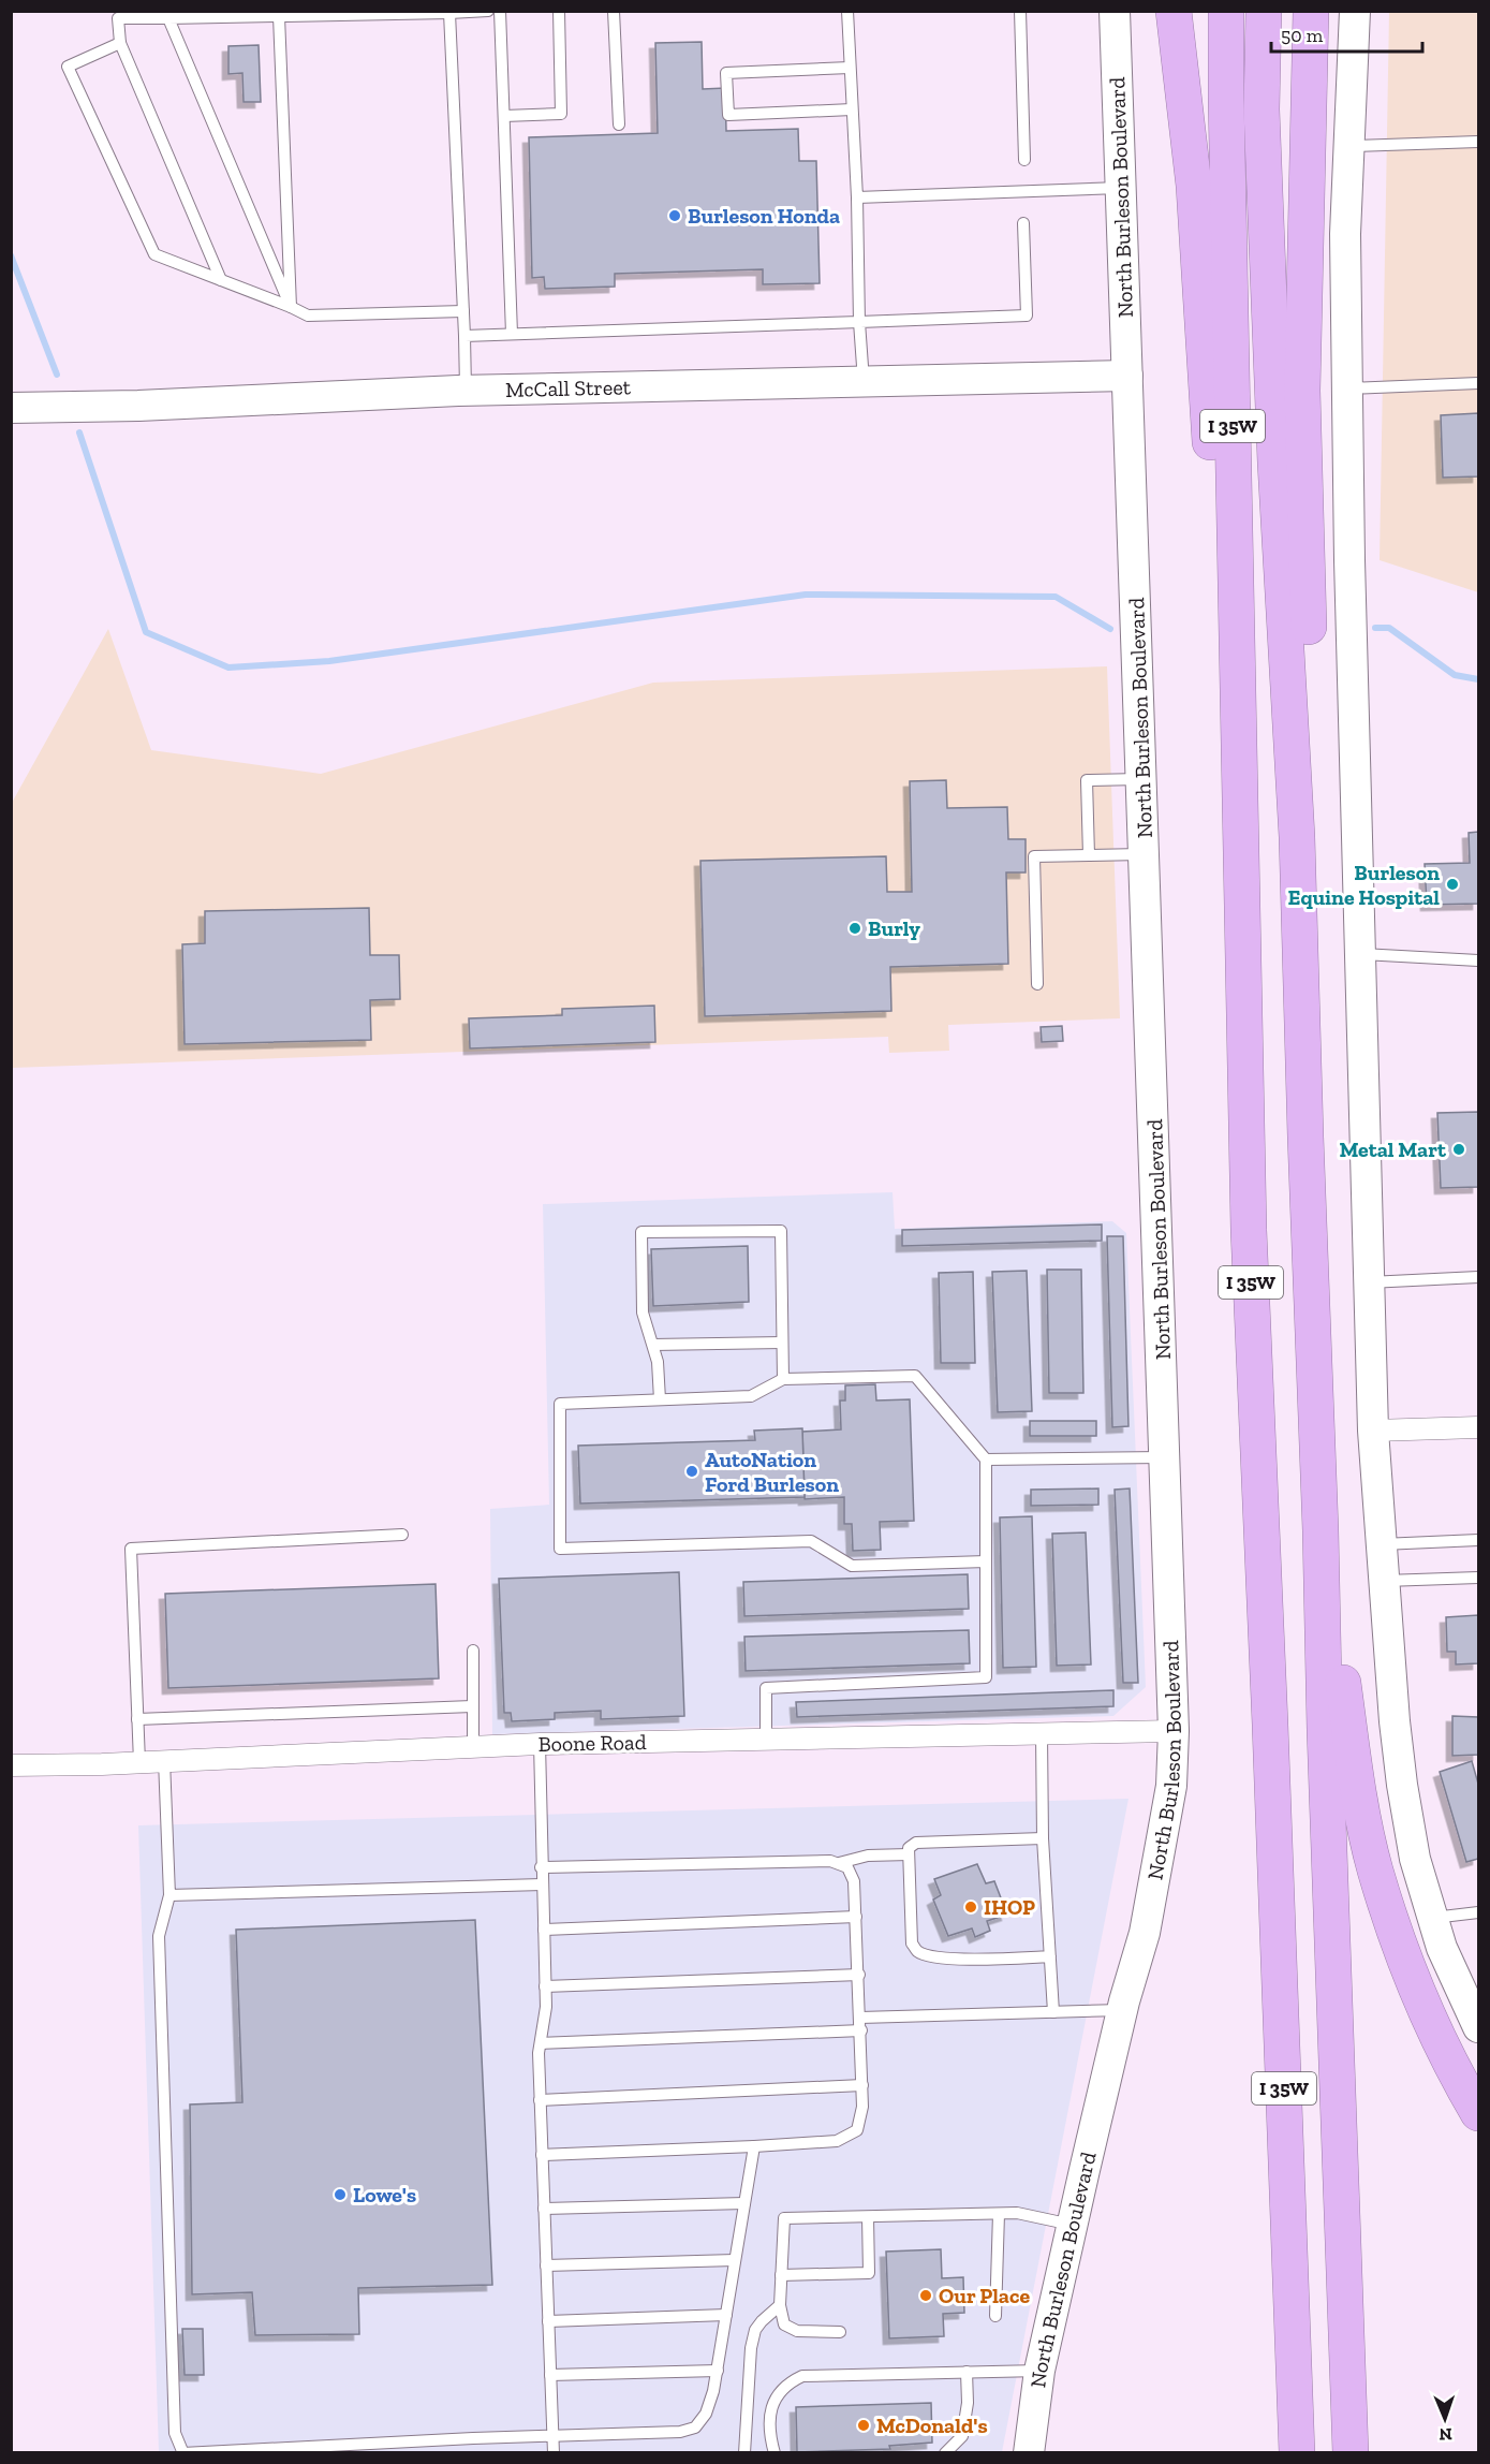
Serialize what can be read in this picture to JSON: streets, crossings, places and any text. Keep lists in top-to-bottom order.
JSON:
{
  "streets": {
    "highway": ["I 35W"],
    "main road": ["North Burleson Boulevard", "McCall Street"],
    "street": ["Boone Road"]
  },
  "crossings": [
    ["North Burleson Boulevard", "McCall Street"],
    ["North Burleson Boulevard", "Boone Road"]
  ],
  "places": [
    "Burleson Honda",
    "Burleson Equine Hospital",
    "Burly",
    "Metal Mart",
    "AutoNation Ford Burleson",
    "IHOP",
    "Lowe's",
    "Our Place",
    "McDonald's"
  ],
  "scale_bar": "50 m",
  "north": "bottom"
}
